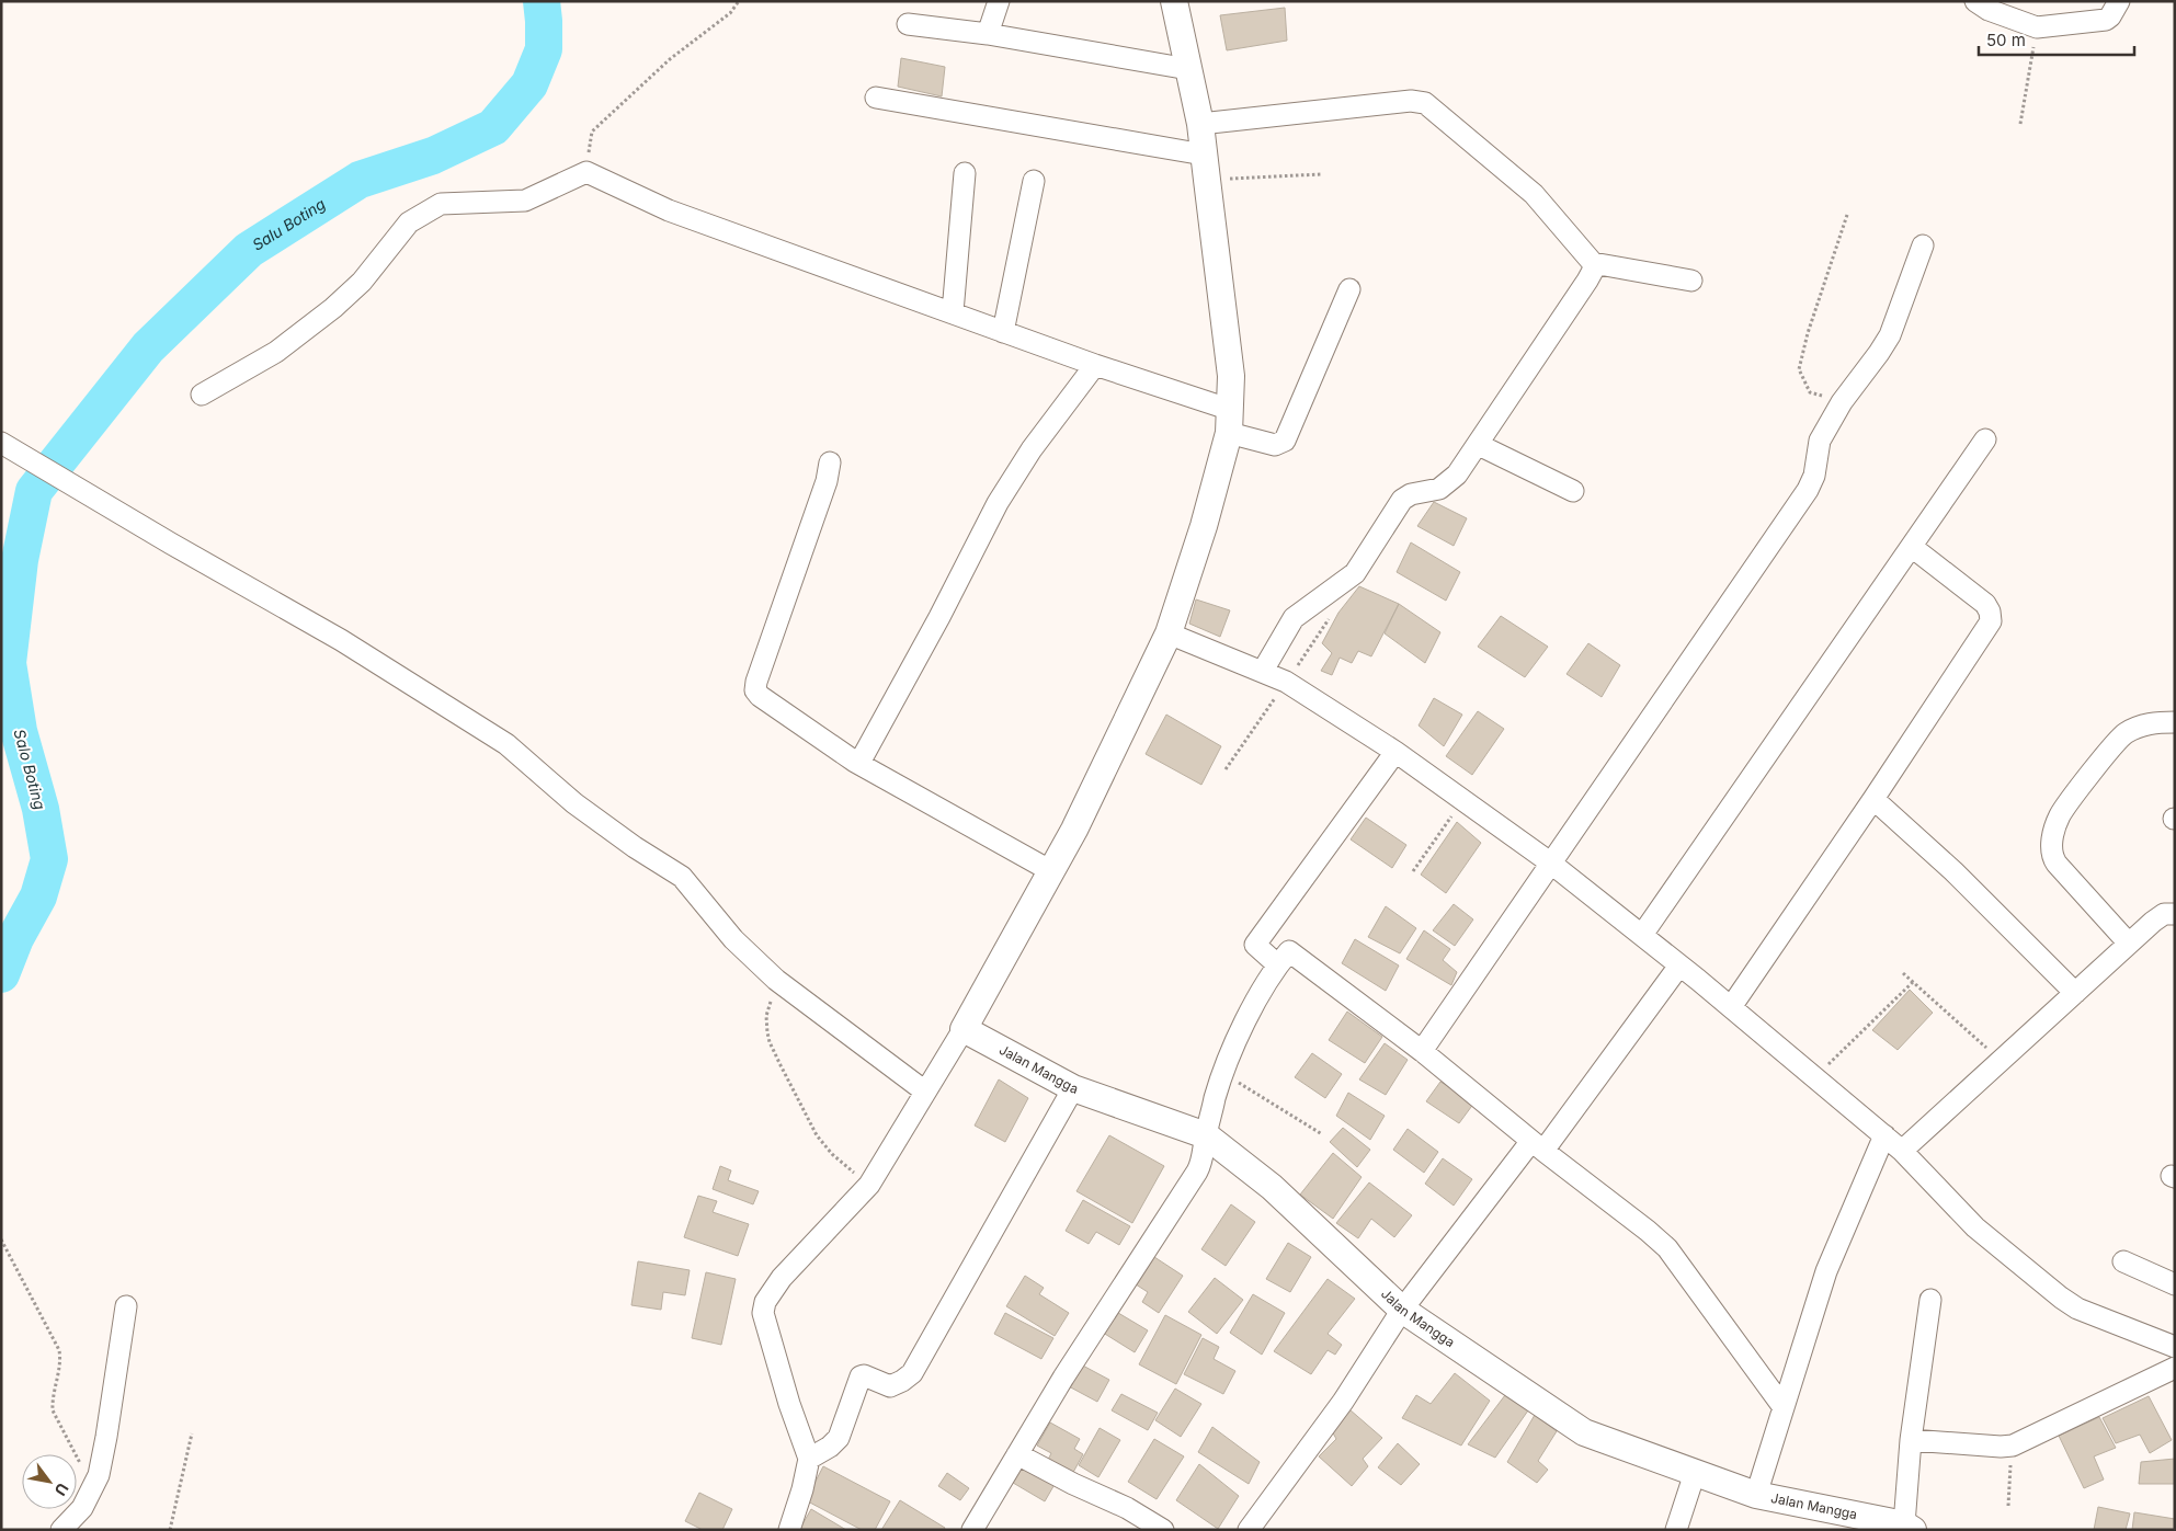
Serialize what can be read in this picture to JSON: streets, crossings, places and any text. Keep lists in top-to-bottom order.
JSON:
{
  "streets": {
    "street": ["Jalan Mangga"]
  },
  "water": ["Salu Boting", "Salo Boting"],
  "scale_bar": "50 m",
  "north": "bottom right"
}
